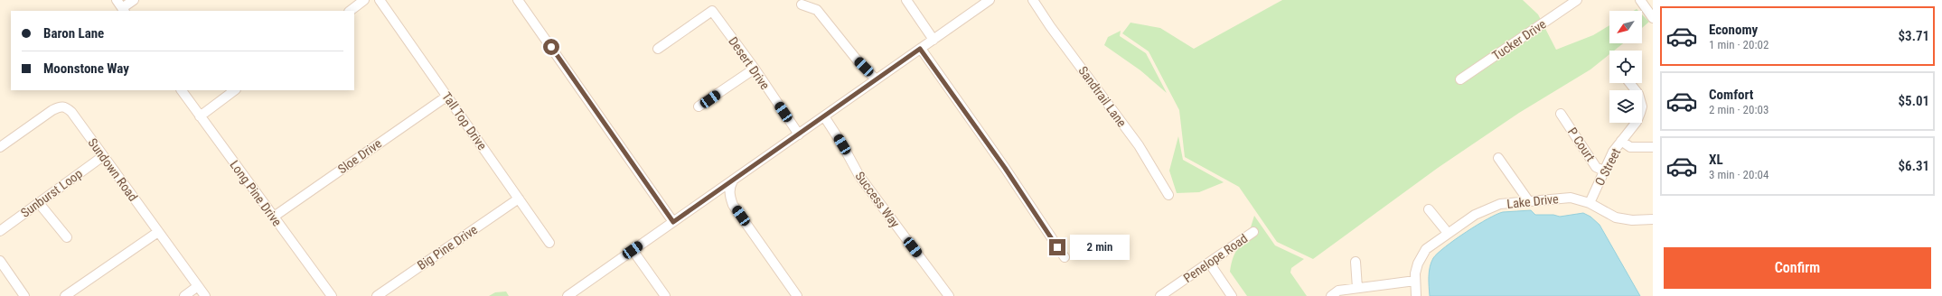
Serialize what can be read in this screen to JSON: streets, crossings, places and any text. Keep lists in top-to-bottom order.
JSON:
{
  "streets": {
    "street": [
      "Tucker Drive",
      "Desert Drive",
      "Sandtrail Lane",
      "Tall Top Drive",
      "P Court",
      "Sloe Drive",
      "O Street",
      "Sundown Road",
      "Sunburst Loop",
      "Long Pine Drive",
      "Success Way",
      "Lake Drive",
      "Big Pine Drive",
      "Penelope Road"
    ]
  },
  "crossings": [
    ["Tall Top Drive", "Sloe Drive"],
    ["Tall Top Drive", "Big Pine Drive"],
    ["P Court", "O Street"],
    ["Sloe Drive", "Long Pine Drive"],
    ["O Street", "Lake Drive"],
    ["Sundown Road", "Sunburst Loop"]
  ],
  "north": "bottom left",
  "page": {
    "list": [
      {
        "name": "Economy",
        "note": "1 min · 20:02",
        "value": "$3.71"
      },
      {
        "name": "Comfort",
        "note": "2 min · 20:03",
        "value": "$5.01"
      },
      {
        "name": "XL",
        "note": "3 min · 20:04",
        "value": "$6.31"
      }
    ],
    "banner": ["Baron Lane", "Moonstone Way"],
    "bubble": "2 min",
    "buttons": "Confirm"
  }
}
